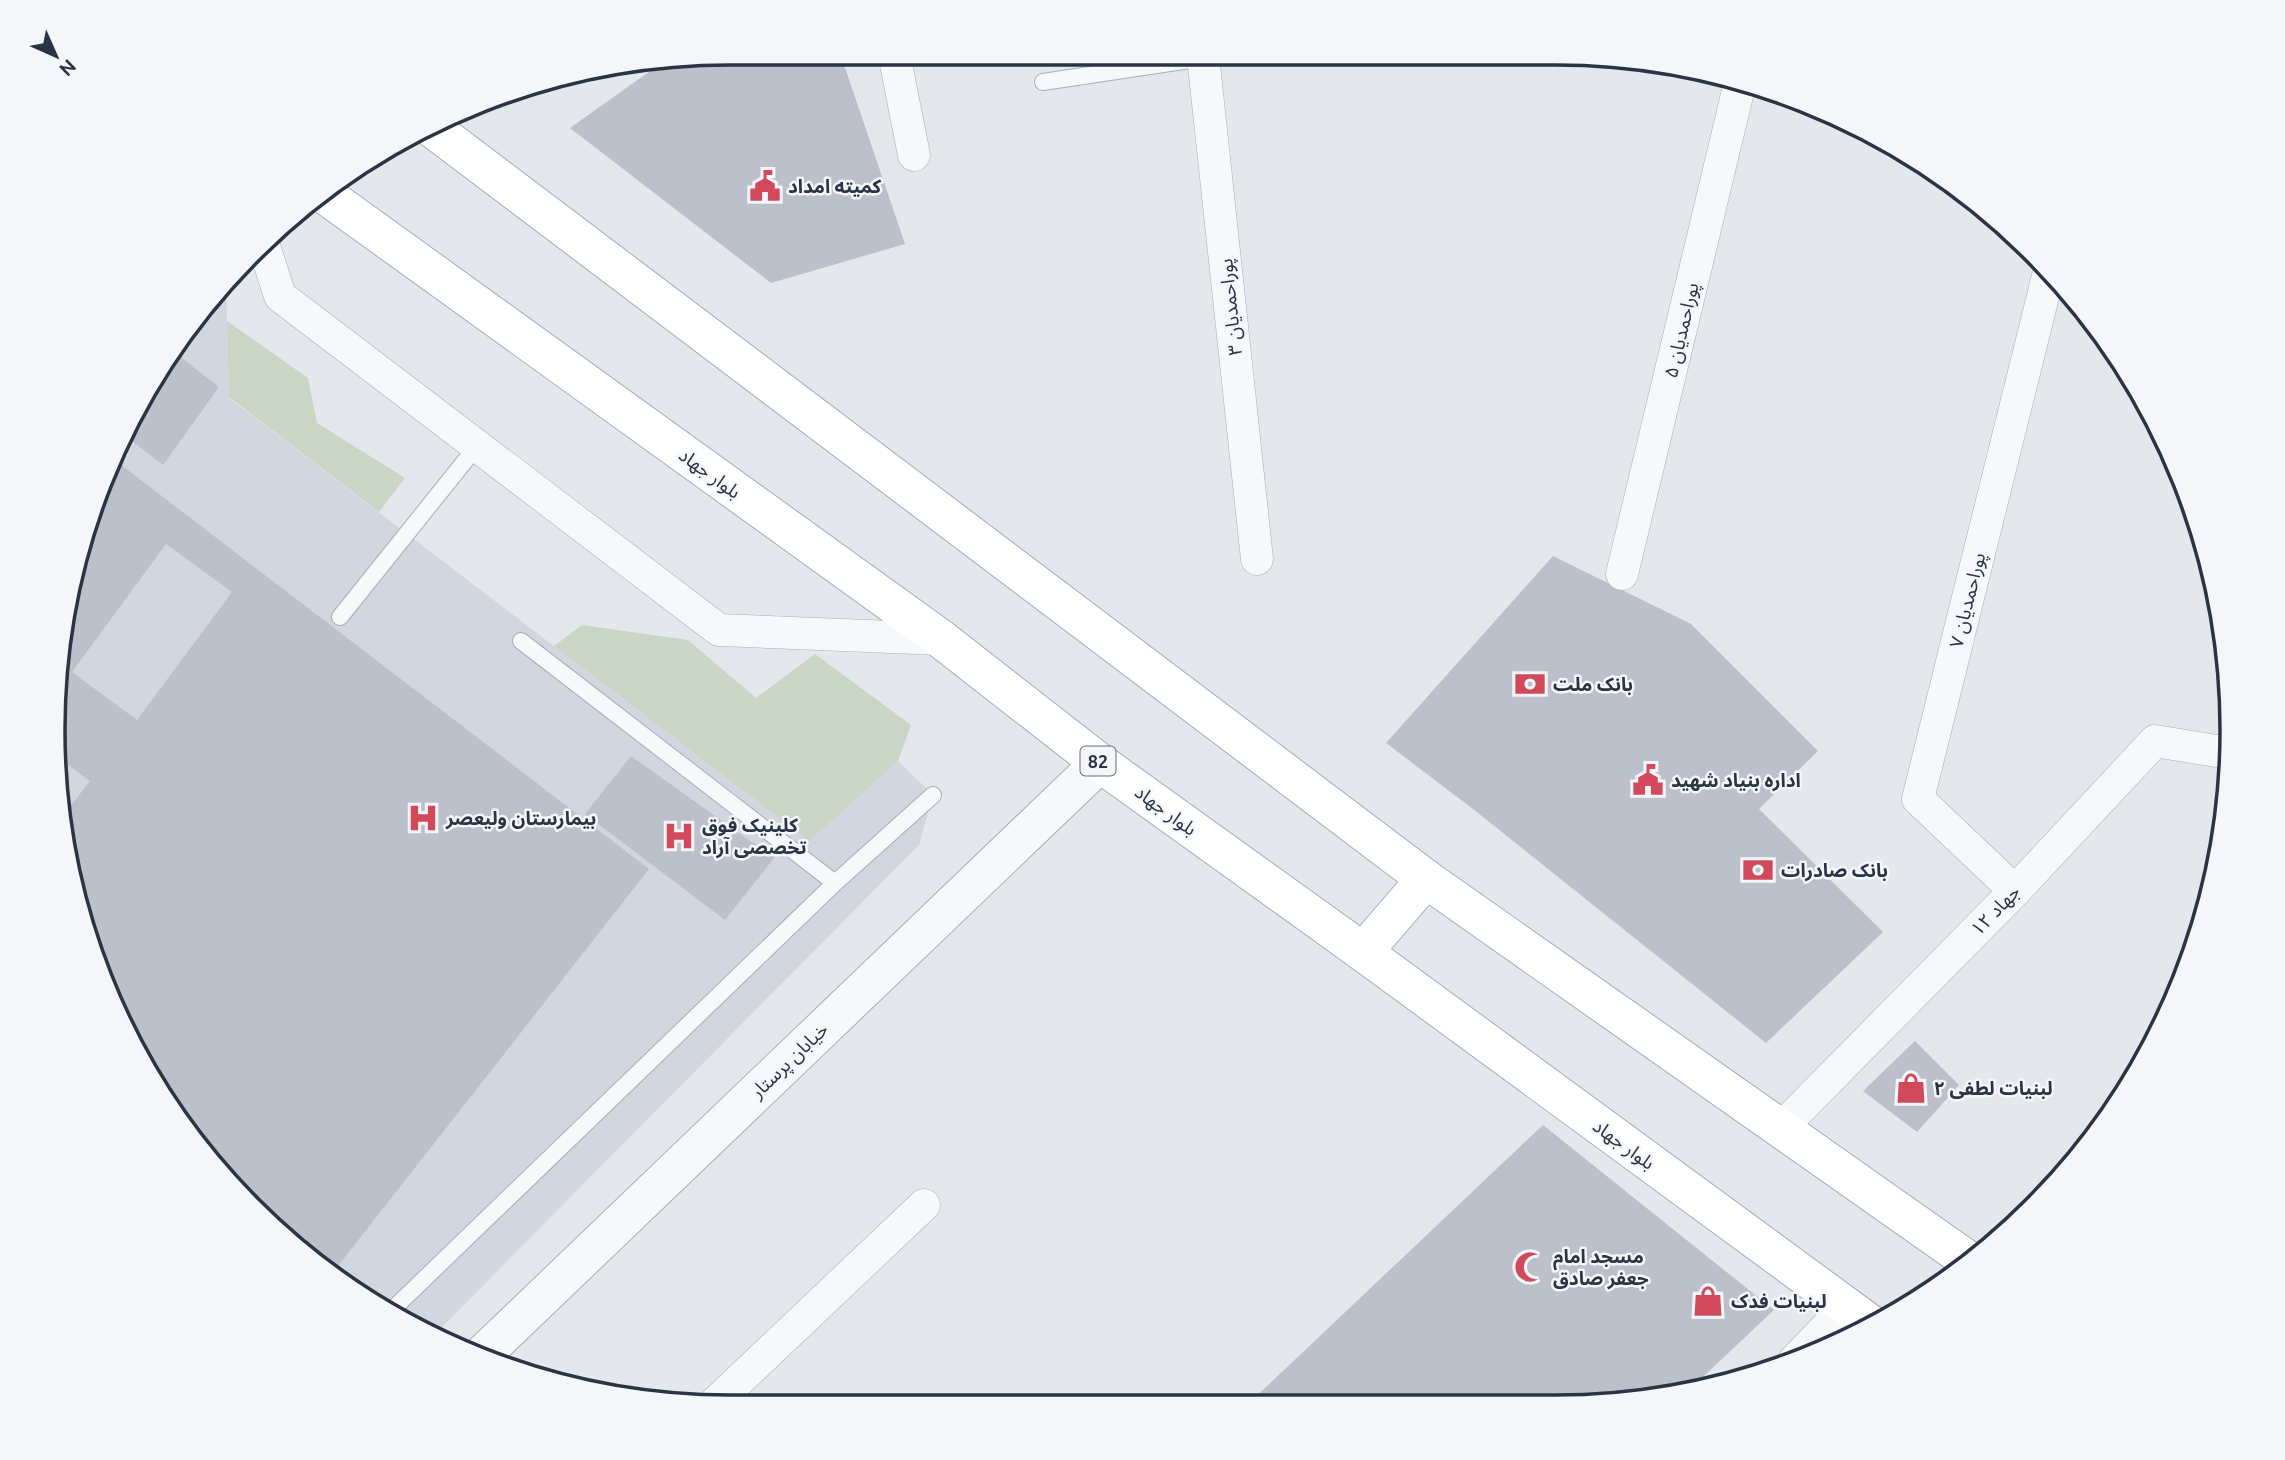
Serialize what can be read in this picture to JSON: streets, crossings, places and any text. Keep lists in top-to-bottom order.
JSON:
{
  "streets": {
    "main road": ["بلوار جهاد", "82"],
    "street": [
      "پوراحمدیان ۳",
      "پوراحمدیان ۵",
      "پوراحمدیان ۷",
      "جهاد ۱۲",
      "خیابان پرستار"
    ]
  },
  "crossings": [
    ["بلوار جهاد", "خیابان پرستار"],
    ["پوراحمدیان ۷", "جهاد ۱۲"]
  ],
  "places": {
    "public building": ["کمیته امداد", "اداره بنیاد شهید"],
    "bank": ["بانک ملت", "بانک صادرات"],
    "hospital": ["بیمارستان ولیعصر", "کلینیک فوق تخصصی آراد"],
    "shop": ["لبنیات لطفی ۲", "لبنیات فدک"],
    "mosque": ["مسجد امام جعفر صادق"]
  },
  "north": "bottom right"
}
